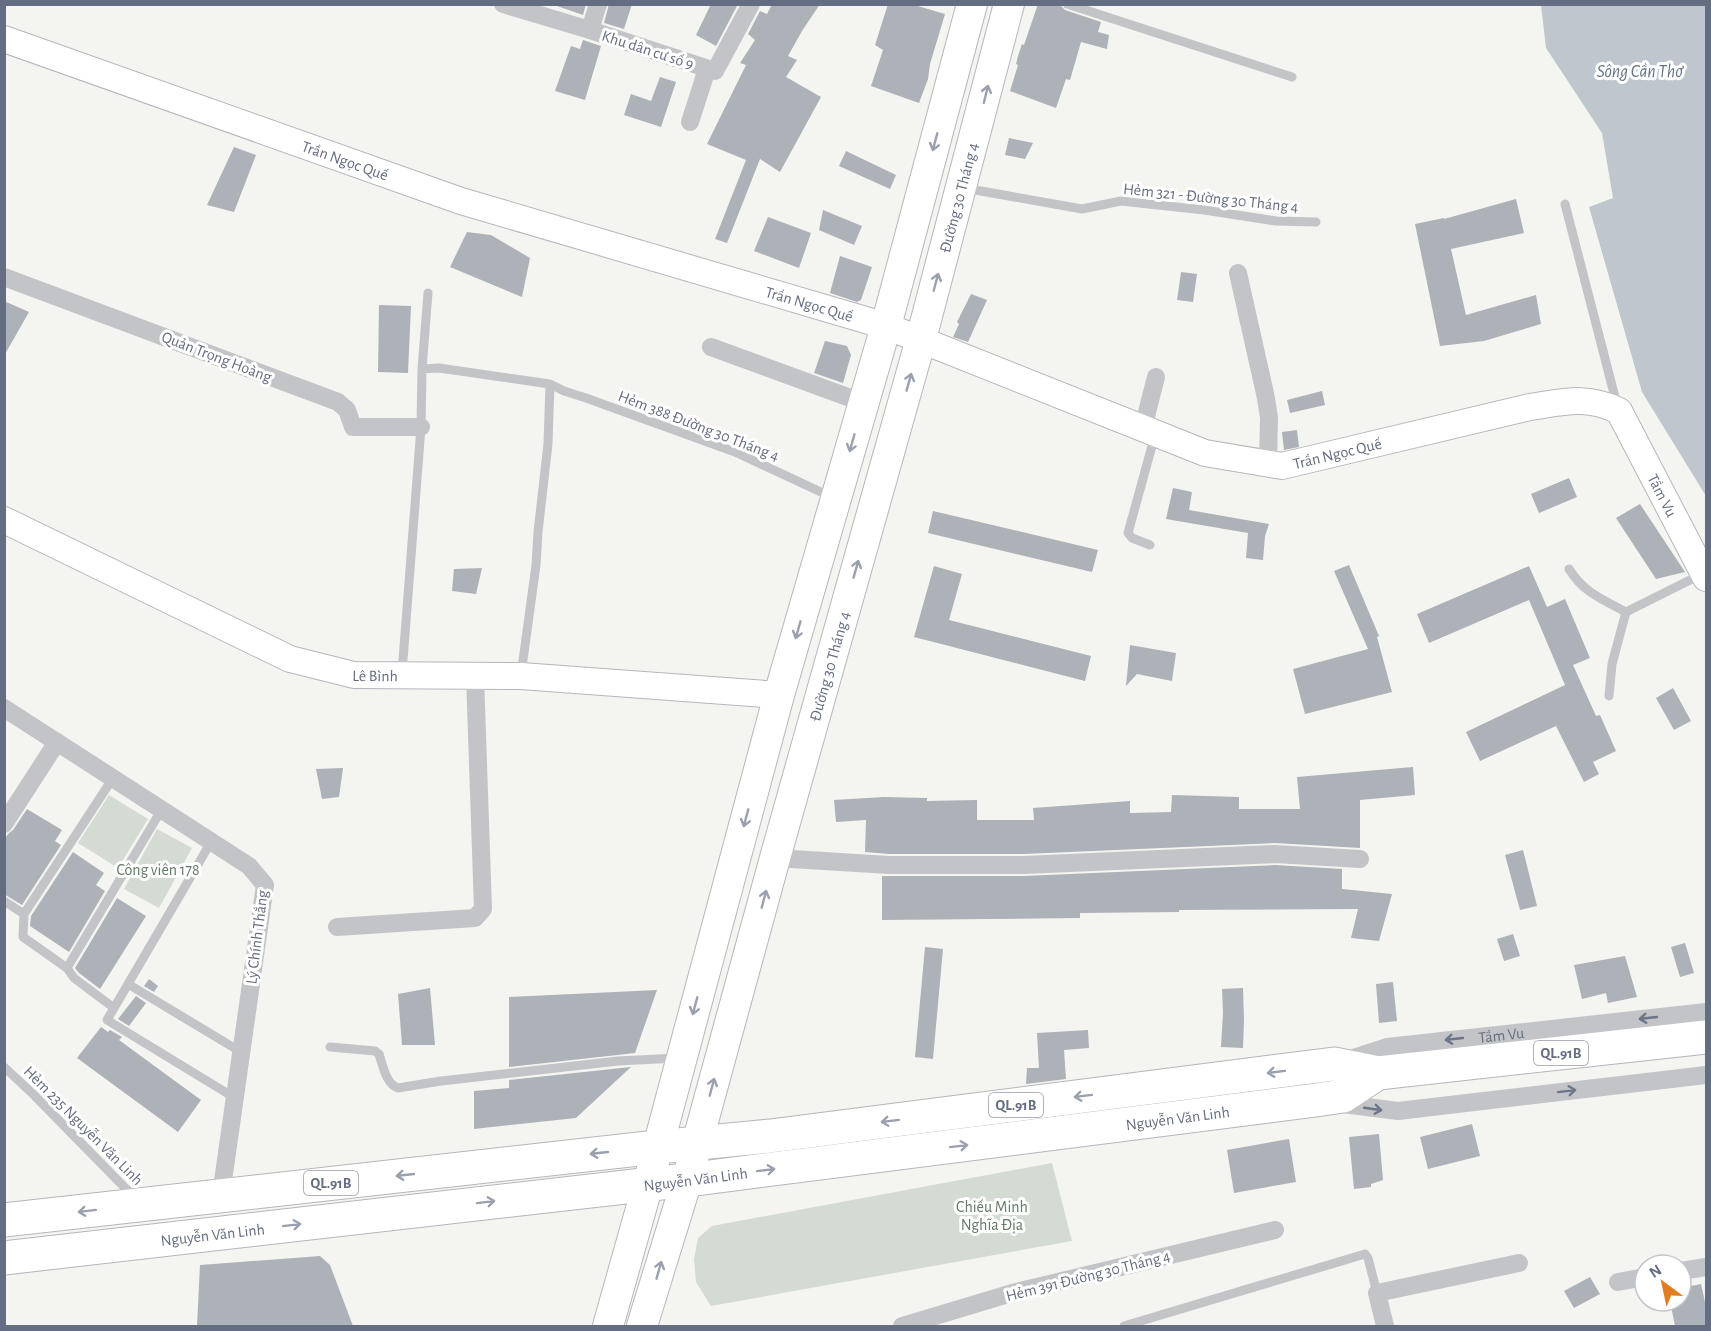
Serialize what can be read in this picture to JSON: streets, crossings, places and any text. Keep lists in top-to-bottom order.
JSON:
{
  "streets": {
    "highway": ["QL.91B", "Nguyễn Văn Linh"],
    "main road": ["Đường 30 Tháng 4"],
    "street": [
      "Khu dân cư số 9",
      "Trần Ngọc Quế",
      "Quản Trọng Hoàng",
      "Tầm Vu",
      "Lê Bình",
      "Lý Chính Thắng",
      "Hẻm 391 Đường 30 Tháng 4"
    ],
    "lane": ["Hẻm 321 - Đường 30 Tháng 4", "Hẻm 388 Đường 30 Tháng 4", "Hẻm 235 Nguyễn Văn Linh"]
  },
  "crossings": [
    ["Trần Ngọc Quế", "Đường 30 Tháng 4"],
    ["Trần Ngọc Quế", "Tầm Vu"],
    ["Hẻm 321 - Đường 30 Tháng 4", "Đường 30 Tháng 4"],
    ["Đường 30 Tháng 4", "Nguyễn Văn Linh"],
    ["Tầm Vu", "Nguyễn Văn Linh"],
    ["Lý Chính Thắng", "Nguyễn Văn Linh"],
    ["Nguyễn Văn Linh", "Hẻm 235 Nguyễn Văn Linh"]
  ],
  "water": ["Sông Cần Thơ"],
  "parks": ["Công viên 178", "Chiếu Minh Nghĩa Địa"],
  "north": "top left"
}
